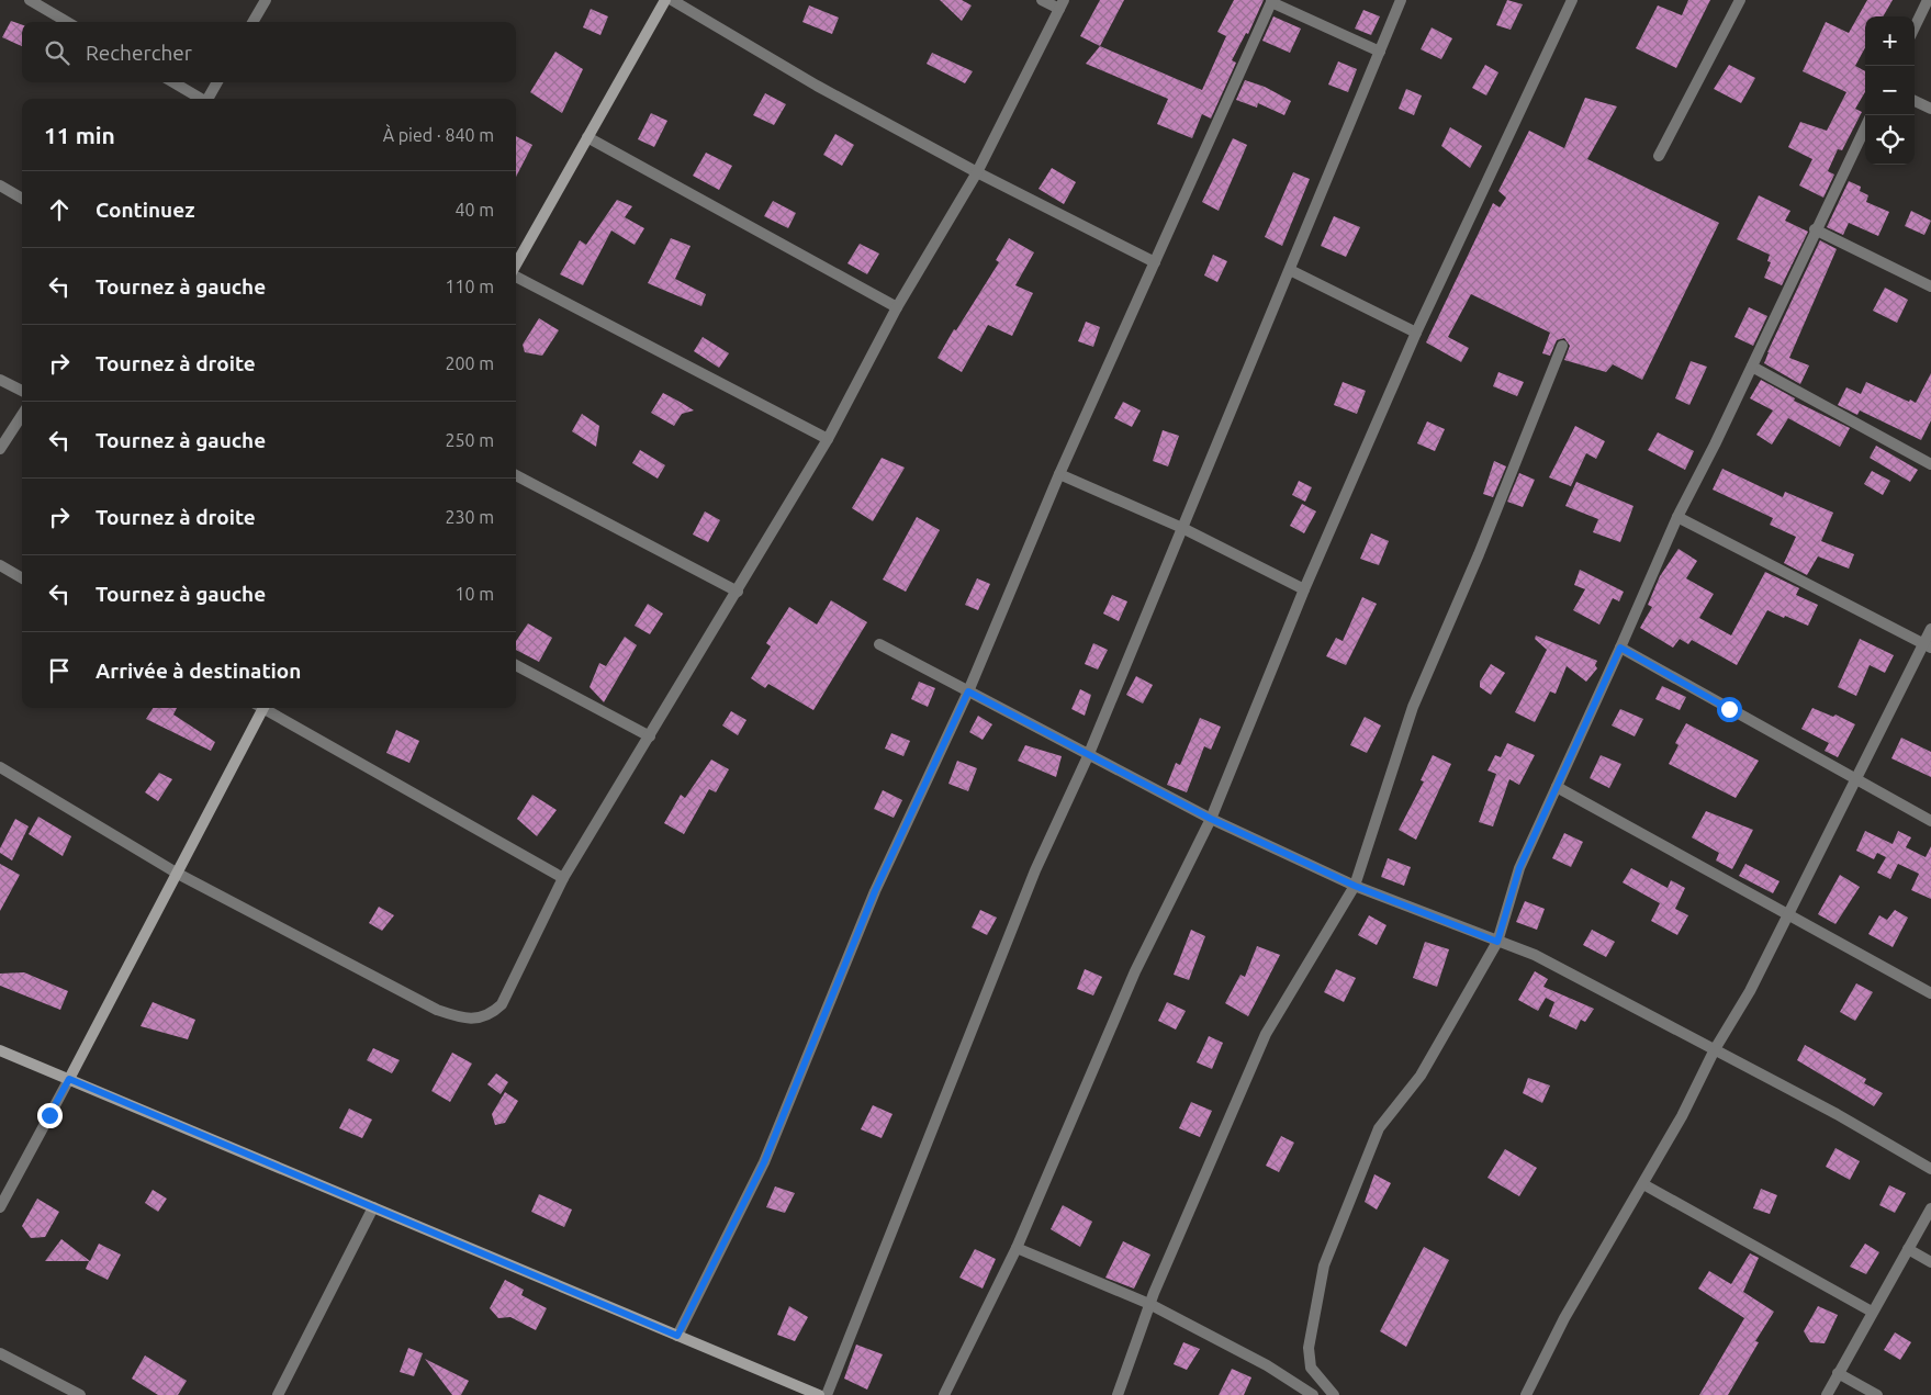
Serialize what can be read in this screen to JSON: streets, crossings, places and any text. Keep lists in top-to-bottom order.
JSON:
{
  "page": {
    "map_buttons": ["+", "−"],
    "search": "Rechercher",
    "heading": ["11 min", "À pied · 840 m"],
    "list": [
      ["Continuez", "40 m"],
      ["Tournez à gauche", "110 m"],
      ["Tournez à droite", "200 m"],
      ["Tournez à gauche", "250 m"],
      ["Tournez à droite", "230 m"],
      ["Tournez à gauche", "10 m"],
      "Arrivée à destination"
    ]
  }
}
